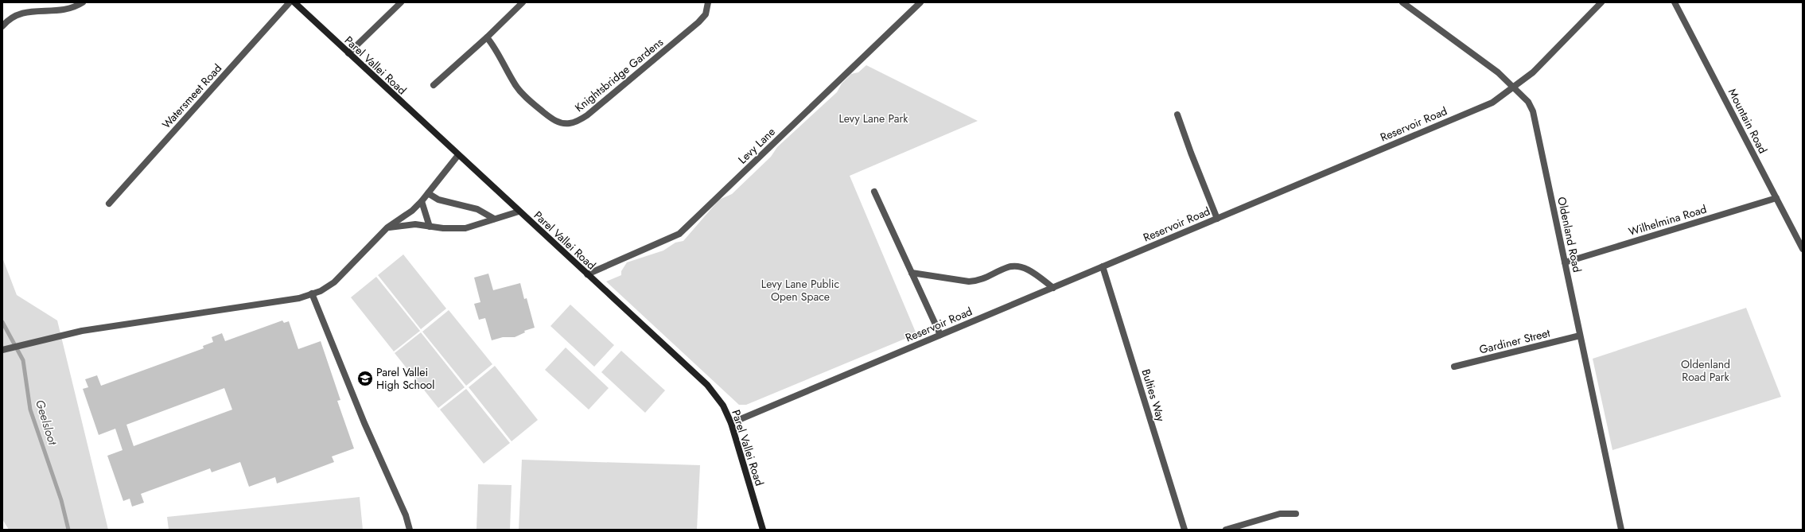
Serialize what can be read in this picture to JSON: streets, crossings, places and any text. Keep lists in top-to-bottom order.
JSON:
{
  "streets": {
    "street": [
      "Parel Vallei Road",
      "Knightsbridge Gardens",
      "Watersmeet Road",
      "Mountain Road",
      "Reservoir Road",
      "Levy Lane",
      "Wilhelmina Road",
      "Oldenland Road",
      "Gardiner Street",
      "Bulties Way"
    ]
  },
  "crossings": [
    ["Parel Vallei Road", "Reservoir Road"],
    ["Parel Vallei Road", "Levy Lane"],
    ["Mountain Road", "Wilhelmina Road"],
    ["Reservoir Road", "Oldenland Road"],
    ["Reservoir Road", "Bulties Way"],
    ["Wilhelmina Road", "Oldenland Road"],
    ["Oldenland Road", "Gardiner Street"]
  ],
  "water": ["Geelsloot"],
  "parks": ["Levy Lane Park", "Levy Lane Public Open Space", "Oldenland Road Park"],
  "places": {
    "school or university": ["Parel Vallei High School"]
  }
}
